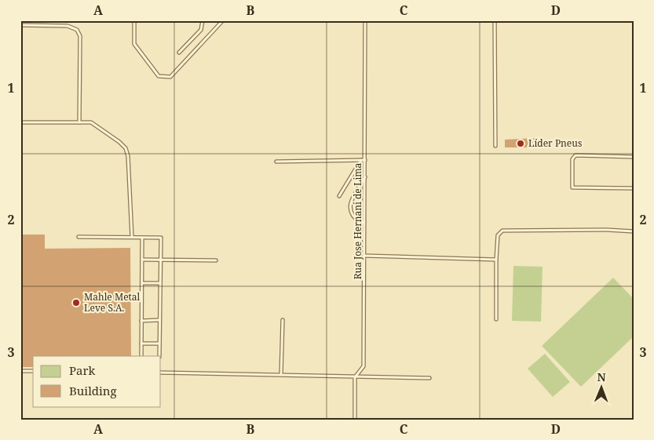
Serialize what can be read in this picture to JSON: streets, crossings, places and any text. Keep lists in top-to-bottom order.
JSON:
{
  "streets": {
    "lane": ["Rua Jose Hernani de Lima"]
  },
  "places": ["Líder Pneus", "Mahle Metal Leve S.A."],
  "legend": ["Park", "Building"],
  "north": "top",
  "grid": {
    "columns": [
      "A",
      "B",
      "C",
      "D"
    ],
    "rows": ["1", "2", "3"]
  }
}
